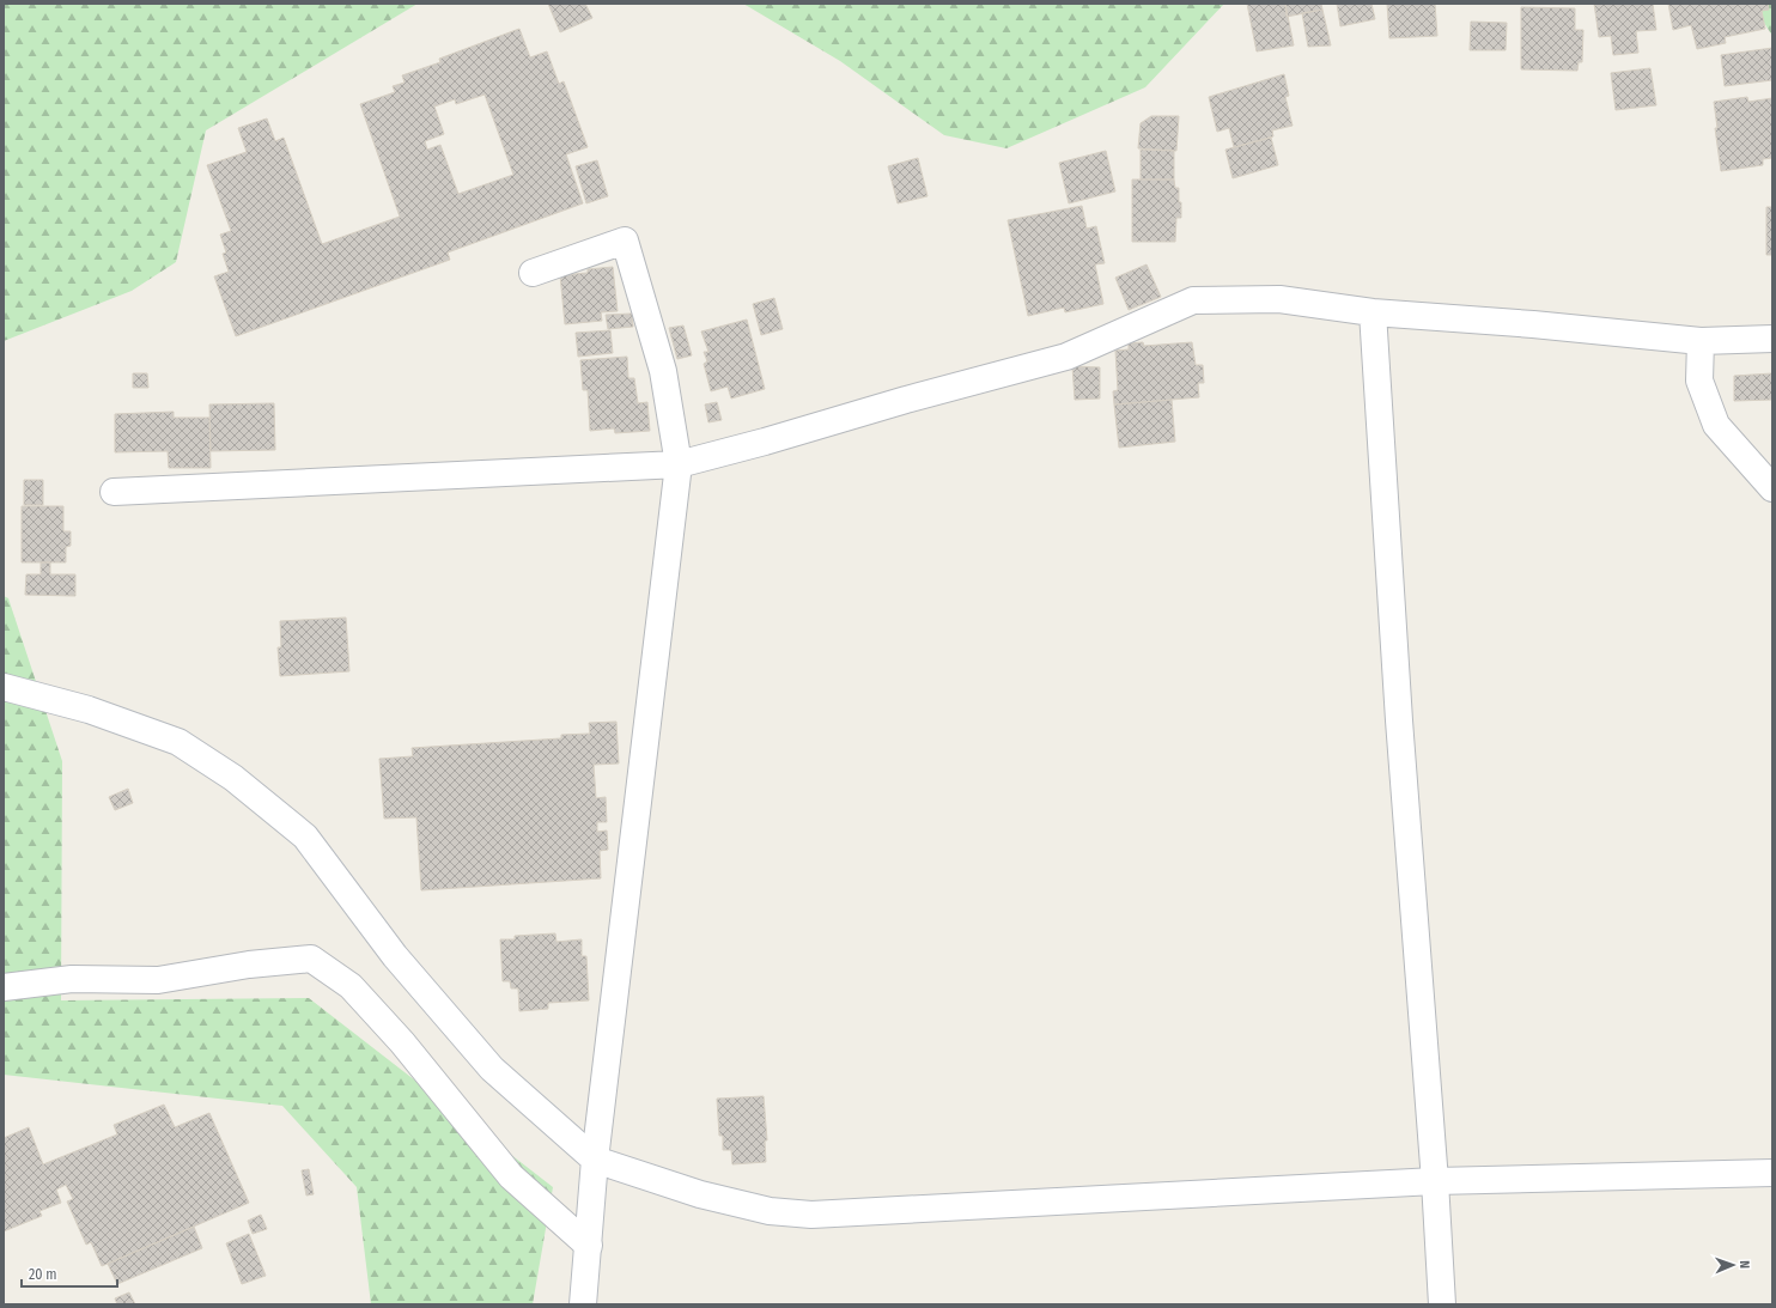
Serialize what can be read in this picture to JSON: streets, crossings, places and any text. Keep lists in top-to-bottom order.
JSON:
{
  "scale_bar": "20 m",
  "north": "right"
}
